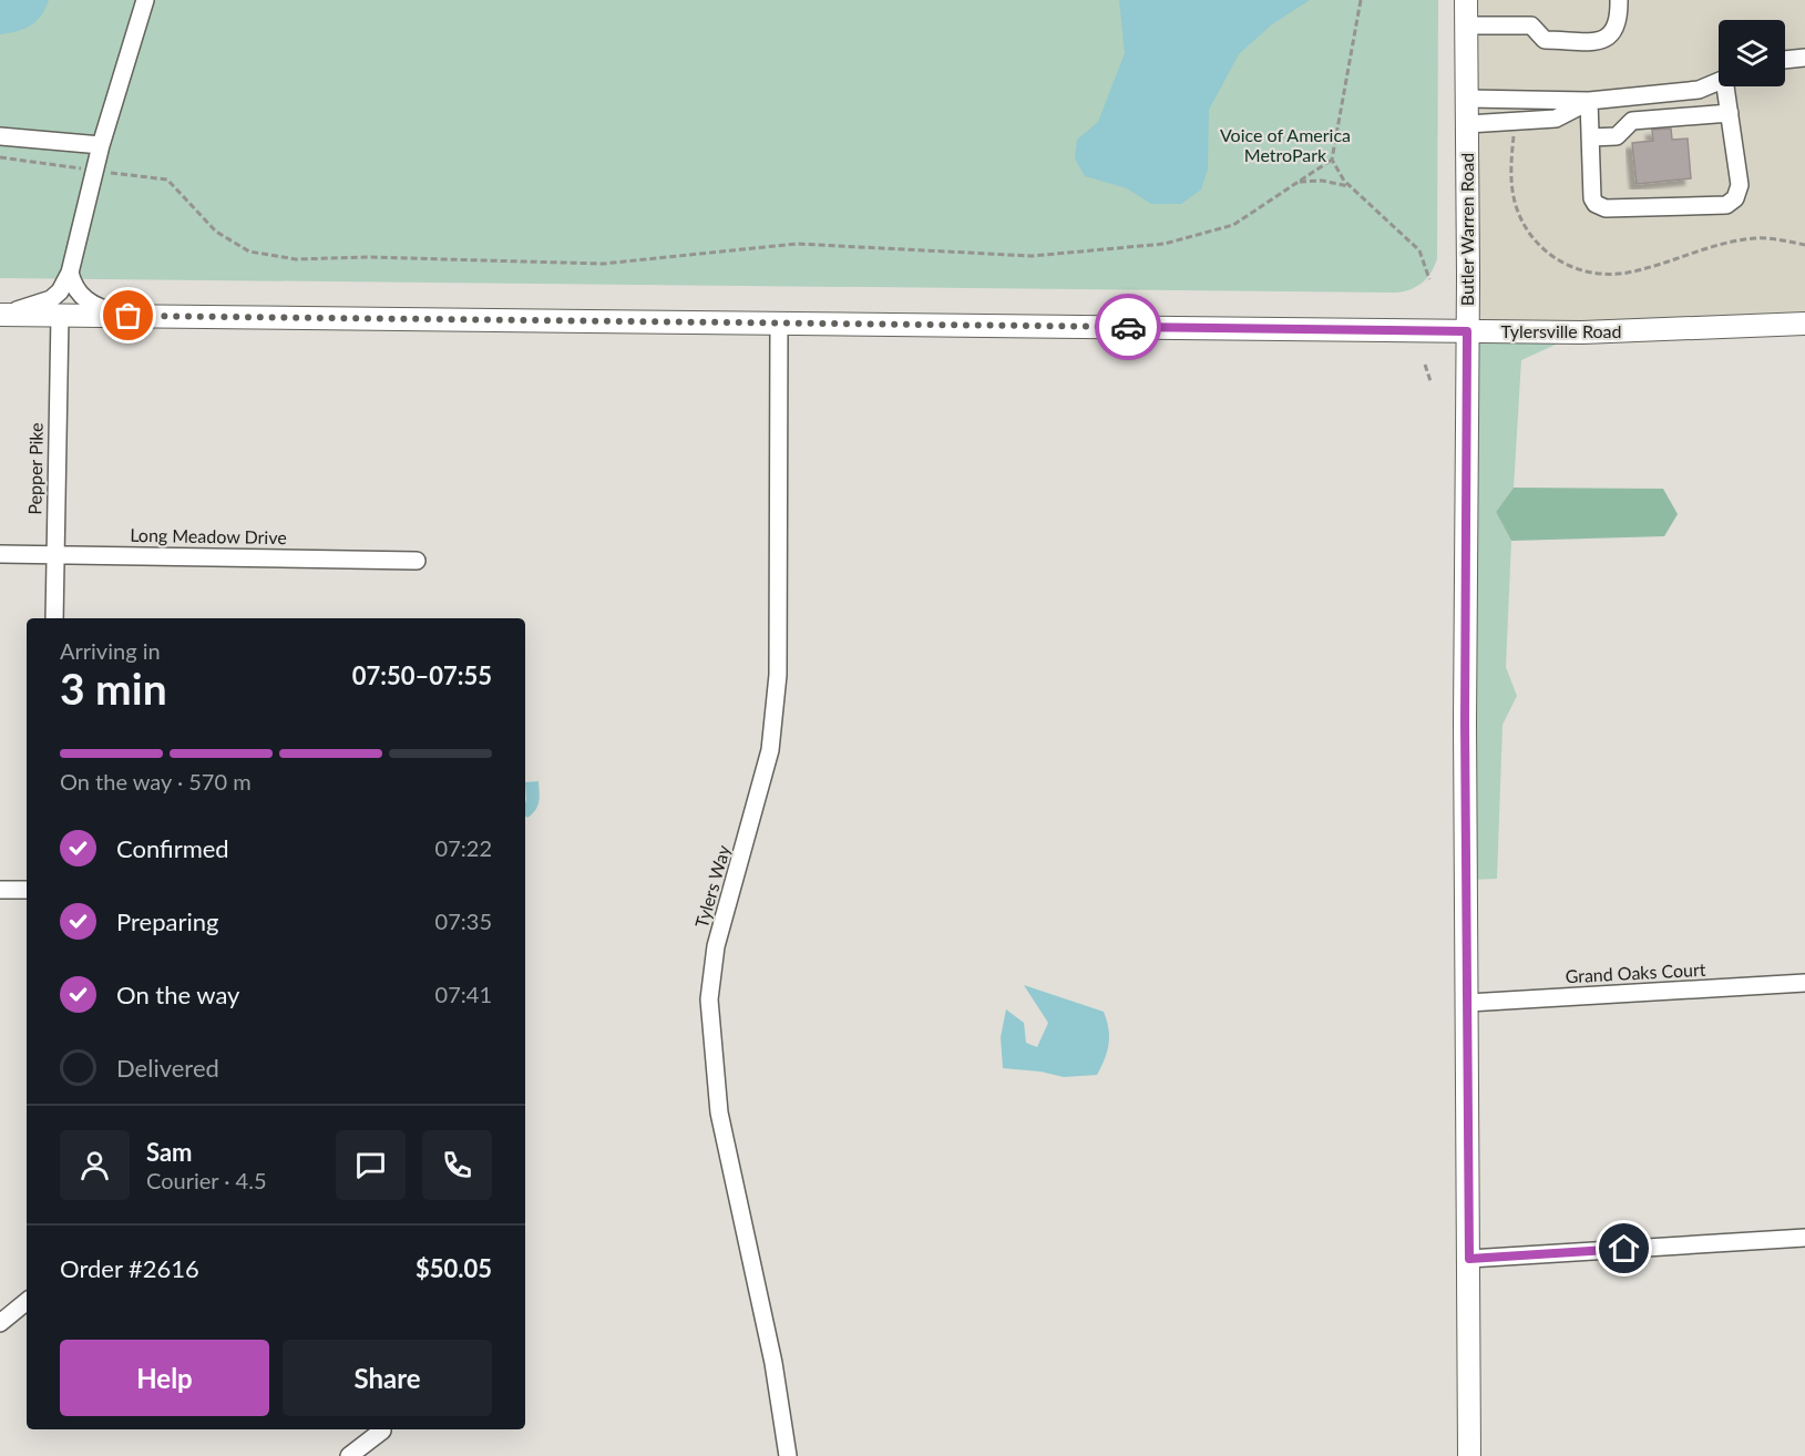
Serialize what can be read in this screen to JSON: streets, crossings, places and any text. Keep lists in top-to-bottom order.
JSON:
{
  "streets": {
    "main road": ["Butler Warren Road", "Tylersville Road"],
    "street": [
      "Pepper Pike",
      "Long Meadow Drive",
      "Tylers Way",
      "Grand Oaks Court"
    ]
  },
  "crossings": [
    ["Butler Warren Road", "Tylersville Road"],
    ["Butler Warren Road", "Grand Oaks Court"],
    ["Tylersville Road", "Pepper Pike"],
    ["Tylersville Road", "Tylers Way"],
    ["Pepper Pike", "Long Meadow Drive"]
  ],
  "parks": ["Voice of America MetroPark"],
  "page": {
    "heading": ["3 min", "Arriving in", "07:50–07:55"],
    "panel": [
      "Sam",
      "Courier · 4.5",
      "Order #2616",
      "$50.05"
    ],
    "bar": "On the way · 570 m",
    "list": [
      ["Confirmed", "07:22"],
      ["Preparing", "07:35"],
      ["On the way", "07:41"],
      "Delivered"
    ],
    "buttons": ["Help", "Share"]
  }
}
